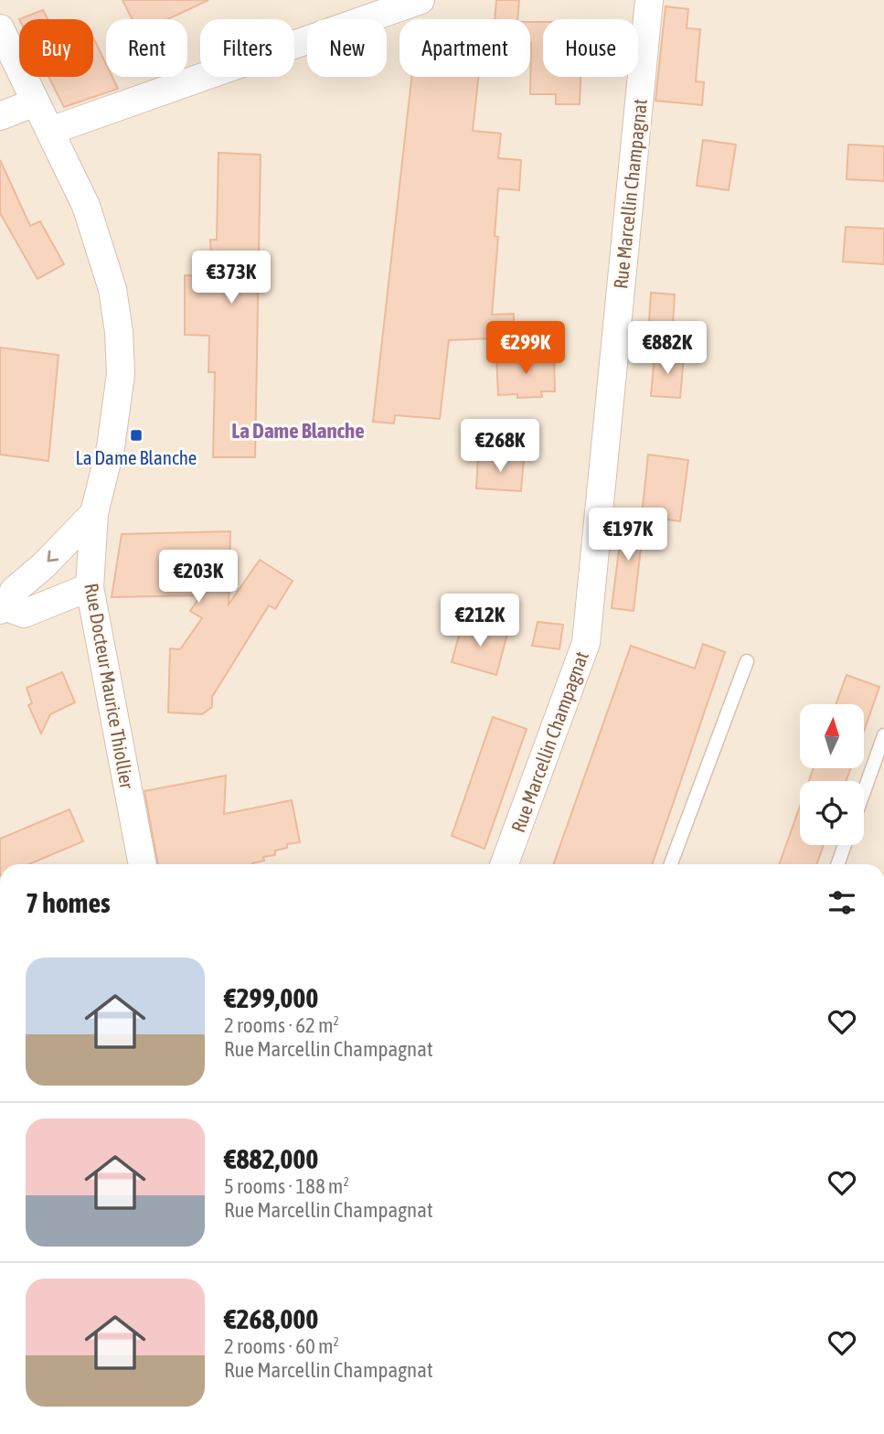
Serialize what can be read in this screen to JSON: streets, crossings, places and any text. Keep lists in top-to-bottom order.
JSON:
{
  "streets": {
    "street": ["Rue Marcellin Champagnat", "Rue Docteur Maurice Thiollier"]
  },
  "districts": ["La Dame Blanche"],
  "places": {
    "transit": ["La Dame Blanche"]
  },
  "north": "top",
  "page": {
    "chip": [
      "Buy",
      "Rent",
      "Filters",
      "New",
      "Apartment",
      "House"
    ],
    "price": [
      "€373K",
      "€299K",
      "€882K",
      "€268K",
      "€197K",
      "€203K",
      "€212K"
    ],
    "heading": "7 homes",
    "list": [
      {
        "name": "€299,000",
        "note": "2 rooms · 62 m² · Rue Marcellin Champagnat"
      },
      {
        "name": "€882,000",
        "note": "5 rooms · 188 m² · Rue Marcellin Champagnat"
      },
      {
        "name": "€268,000",
        "note": "2 rooms · 60 m² · Rue Marcellin Champagnat"
      }
    ]
  }
}
